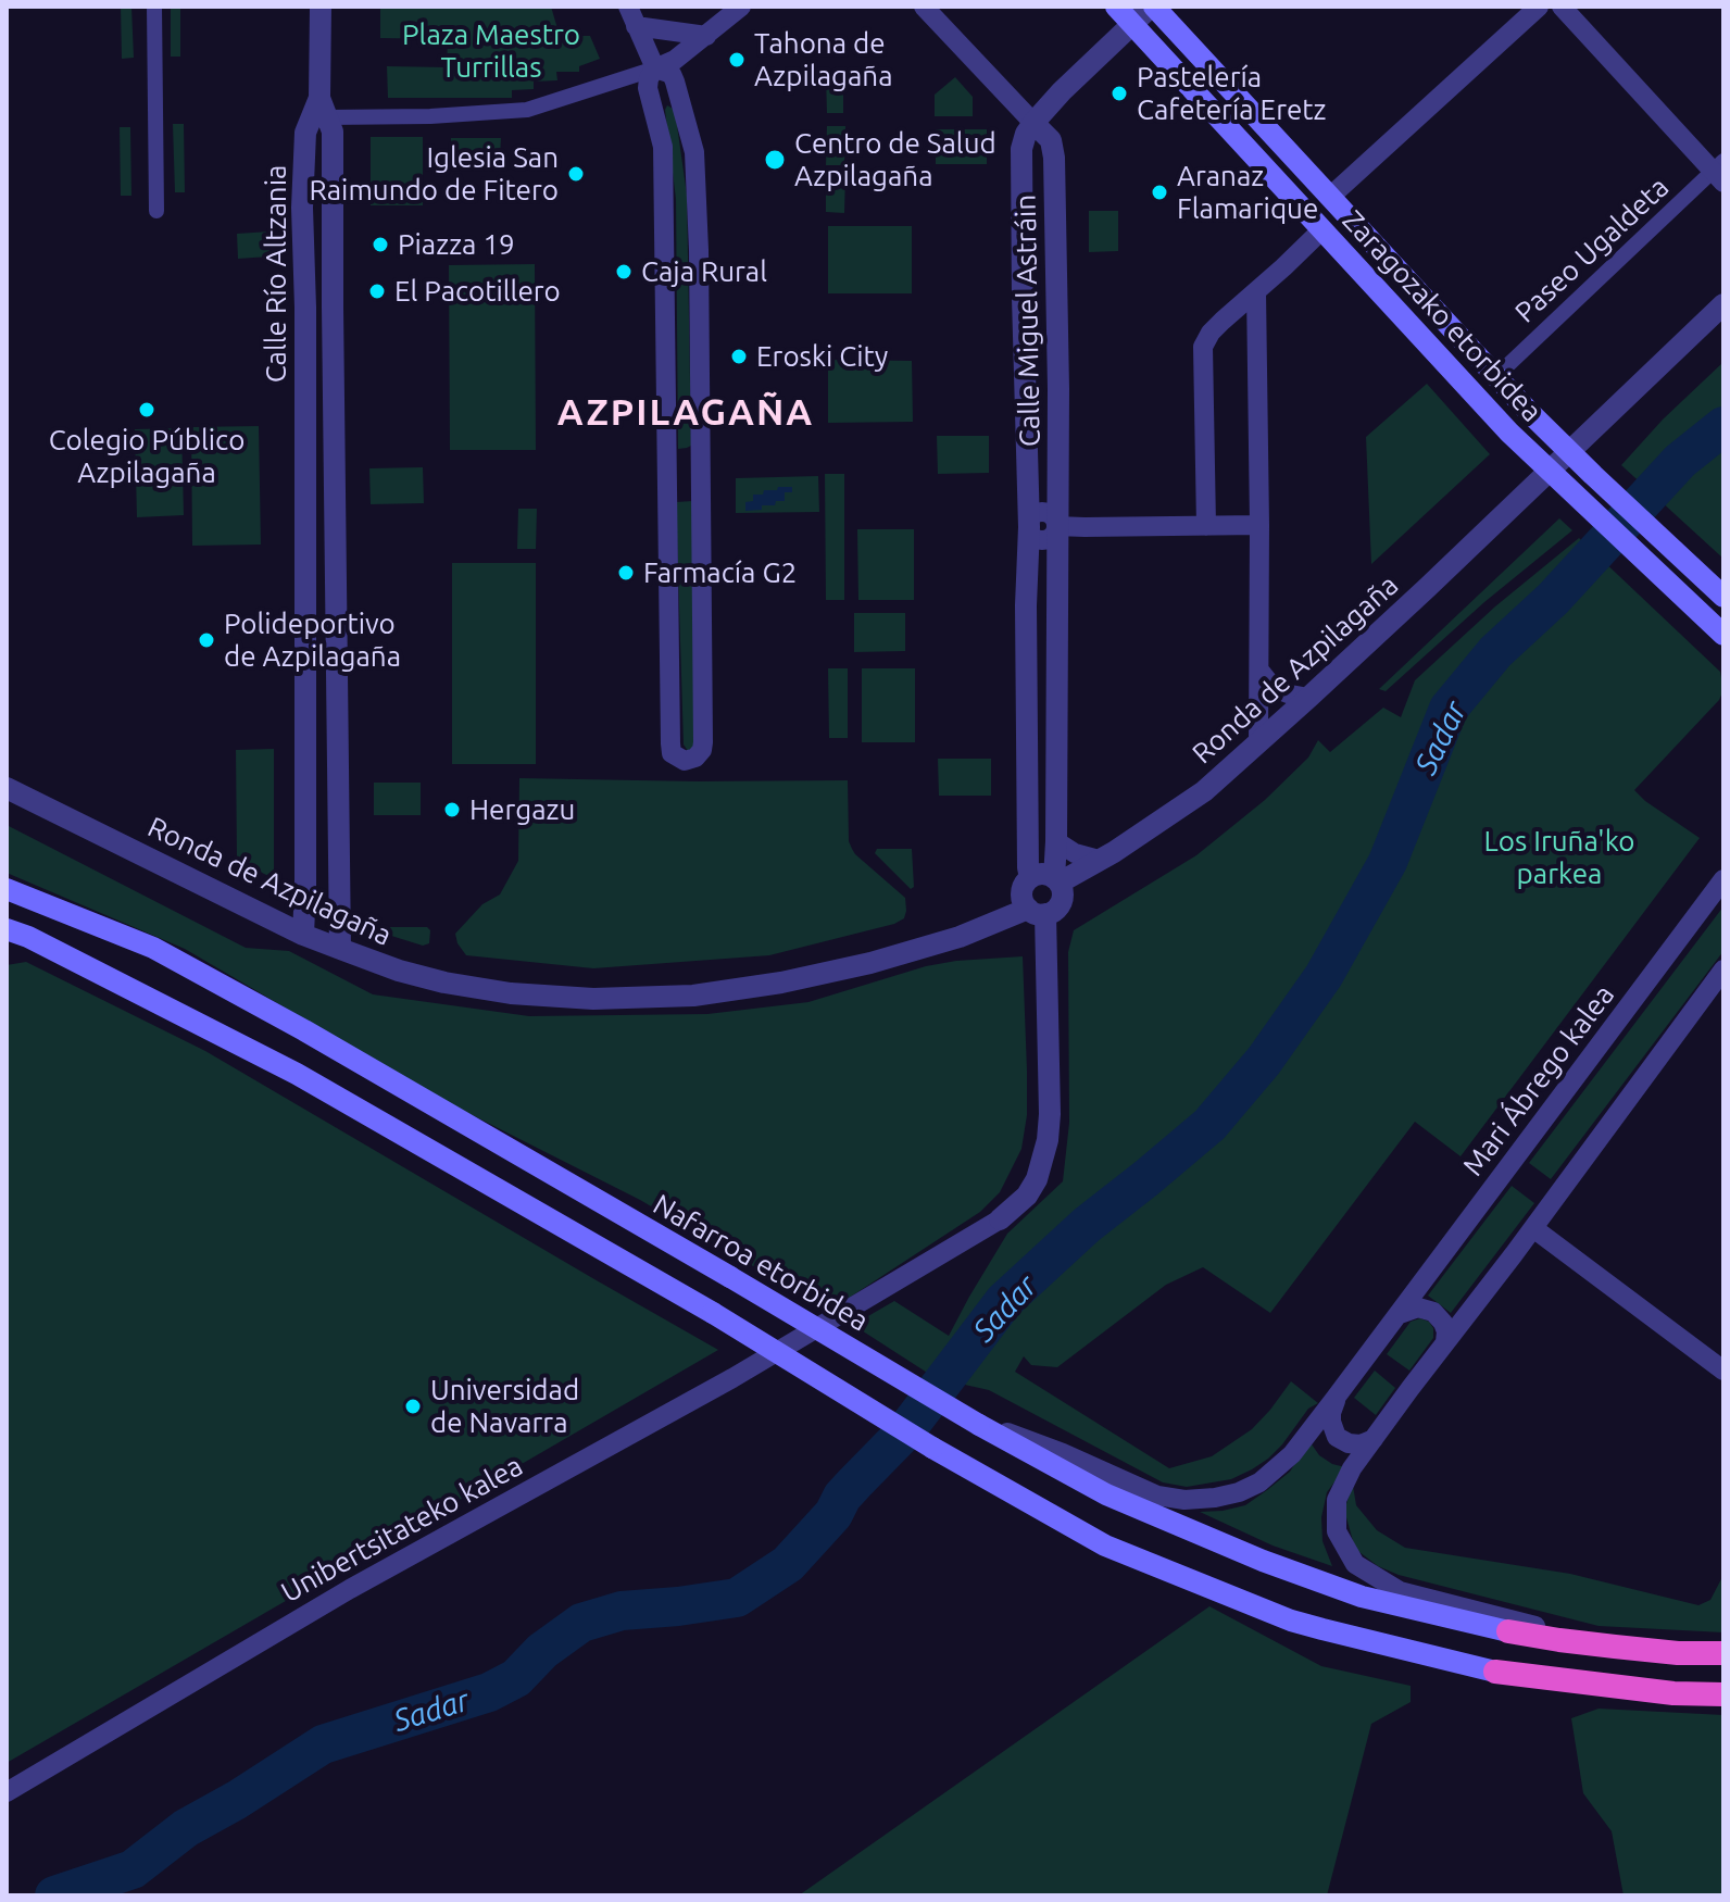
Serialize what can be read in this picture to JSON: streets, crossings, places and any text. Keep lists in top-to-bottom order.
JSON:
{
  "streets": {
    "main road": ["Zaragozako etorbidea", "Nafarroa etorbidea"],
    "street": [
      "Paseo Ugaldeta",
      "Calle Río Altzania",
      "Calle Miguel Astráin",
      "Ronda de Azpilagaña",
      "Mari Ábrego kalea",
      "Unibertsitateko kalea"
    ]
  },
  "crossings": [
    ["Paseo Ugaldeta", "Zaragozako etorbidea"],
    ["Calle Río Altzania", "Ronda de Azpilagaña"],
    ["Zaragozako etorbidea", "Calle Miguel Astráin"],
    ["Zaragozako etorbidea", "Ronda de Azpilagaña"],
    ["Calle Miguel Astráin", "Ronda de Azpilagaña"],
    ["Calle Miguel Astráin", "Unibertsitateko kalea"],
    ["Ronda de Azpilagaña", "Unibertsitateko kalea"],
    ["Mari Ábrego kalea", "Nafarroa etorbidea"]
  ],
  "districts": ["AZPILAGAÑA"],
  "water": ["Sadar"],
  "parks": ["Plaza Maestro Turrillas", "Los Iruña'ko parkea"],
  "places": [
    "Tahona de Azpilagaña",
    "Pastelería Cafetería Eretz",
    "Centro de Salud Azpilagaña",
    "Iglesia San Raimundo de Fitero",
    "Aranaz Flamarique",
    "Piazza 19",
    "Caja Rural",
    "El Pacotillero",
    "Eroski City",
    "Colegio Público Azpilagaña",
    "Farmacía G2",
    "Polideportivo de Azpilagaña",
    "Hergazu",
    "Universidad de Navarra"
  ]
}
